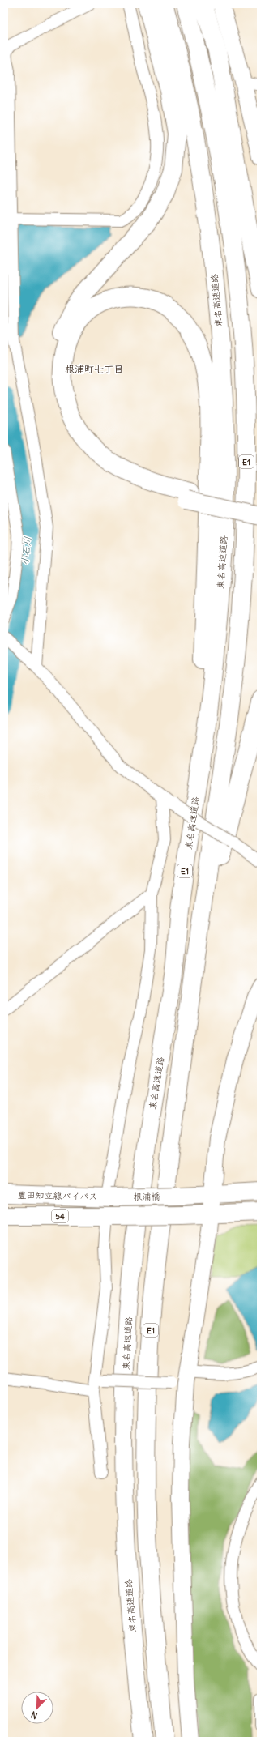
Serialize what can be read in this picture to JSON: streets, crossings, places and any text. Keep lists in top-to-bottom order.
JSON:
{
  "streets": {
    "main road": [
      "東名高速道路",
      "E1",
      "豊田知立線バイパス",
      "根浦橋",
      "54"
    ]
  },
  "crossings": [
    ["豊田知立線バイパス", "根浦橋"]
  ],
  "districts": ["根浦町七丁目"],
  "water": ["小石川"],
  "north": "bottom left"
}
